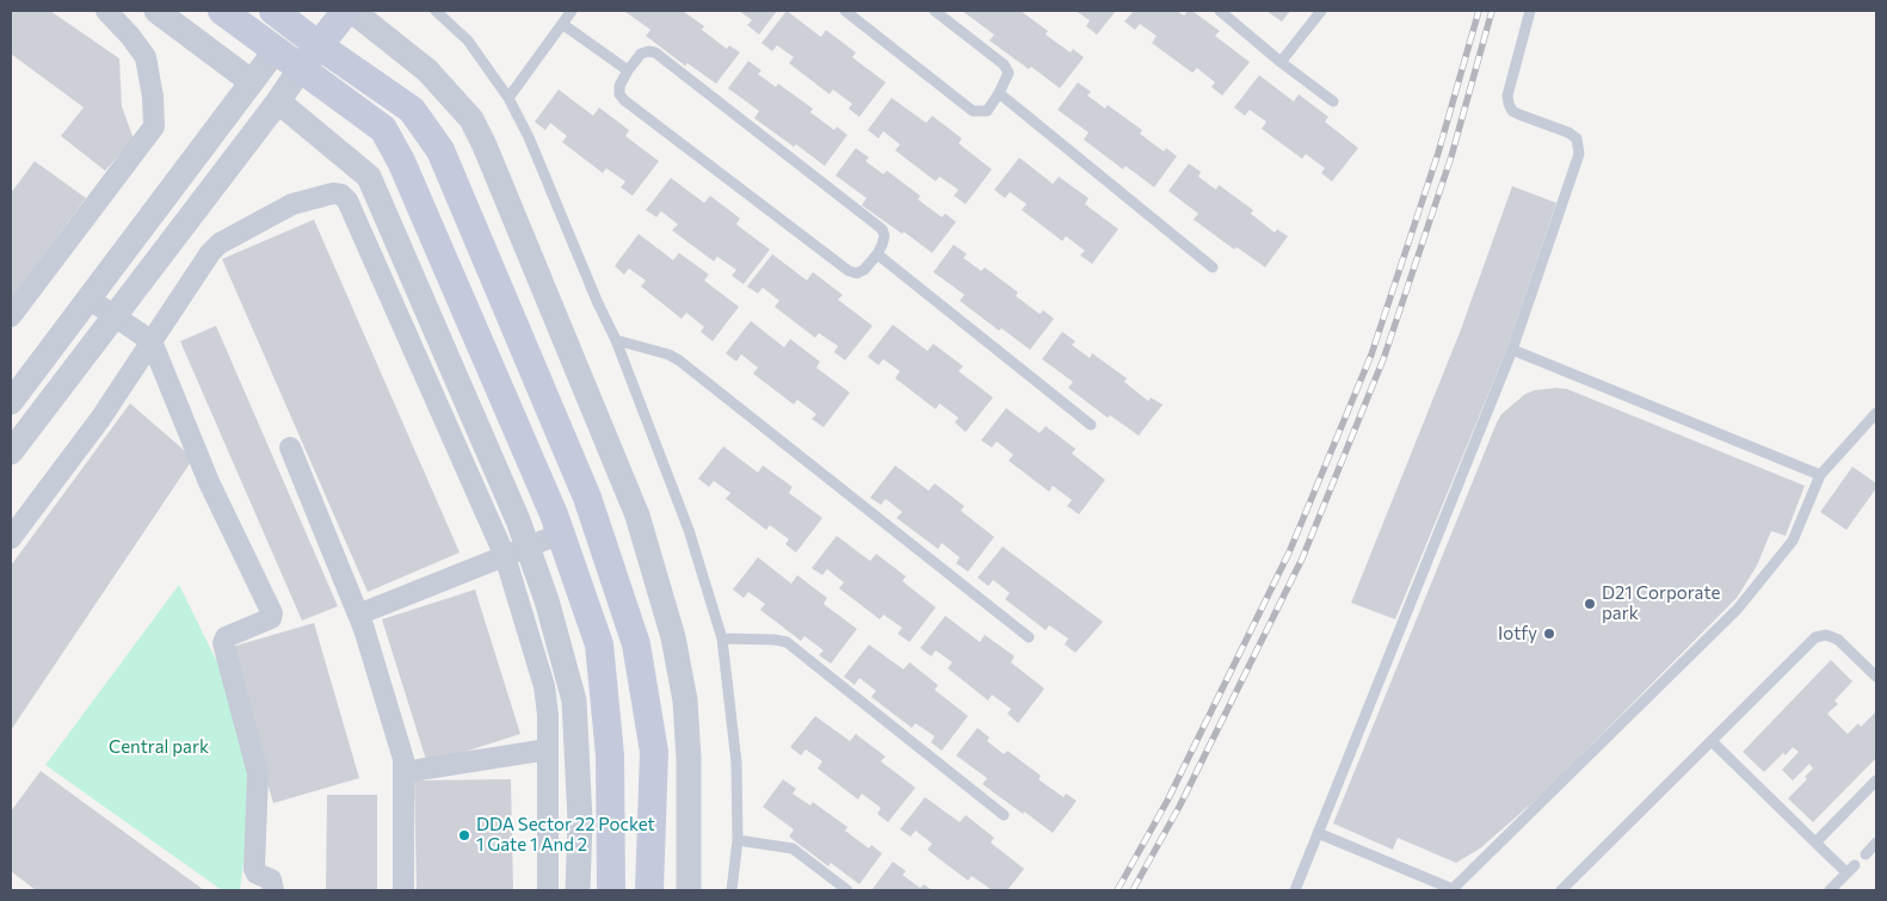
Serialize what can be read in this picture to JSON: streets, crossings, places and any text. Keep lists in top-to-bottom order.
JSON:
{
  "parks": ["Central park"],
  "places": ["D21 Corporate park", "Iotfy", "DDA Sector 22 Pocket 1 Gate 1 And 2"]
}
